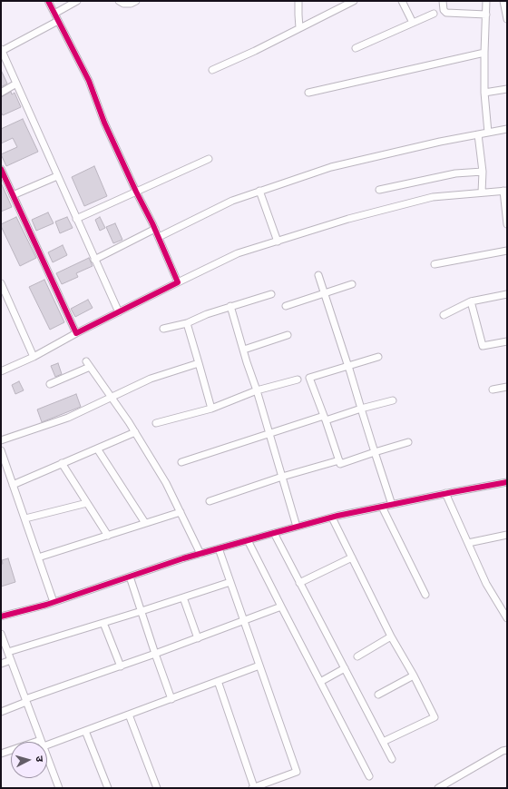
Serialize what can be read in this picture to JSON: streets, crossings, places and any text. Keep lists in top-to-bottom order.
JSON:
{
  "north": "right"
}
